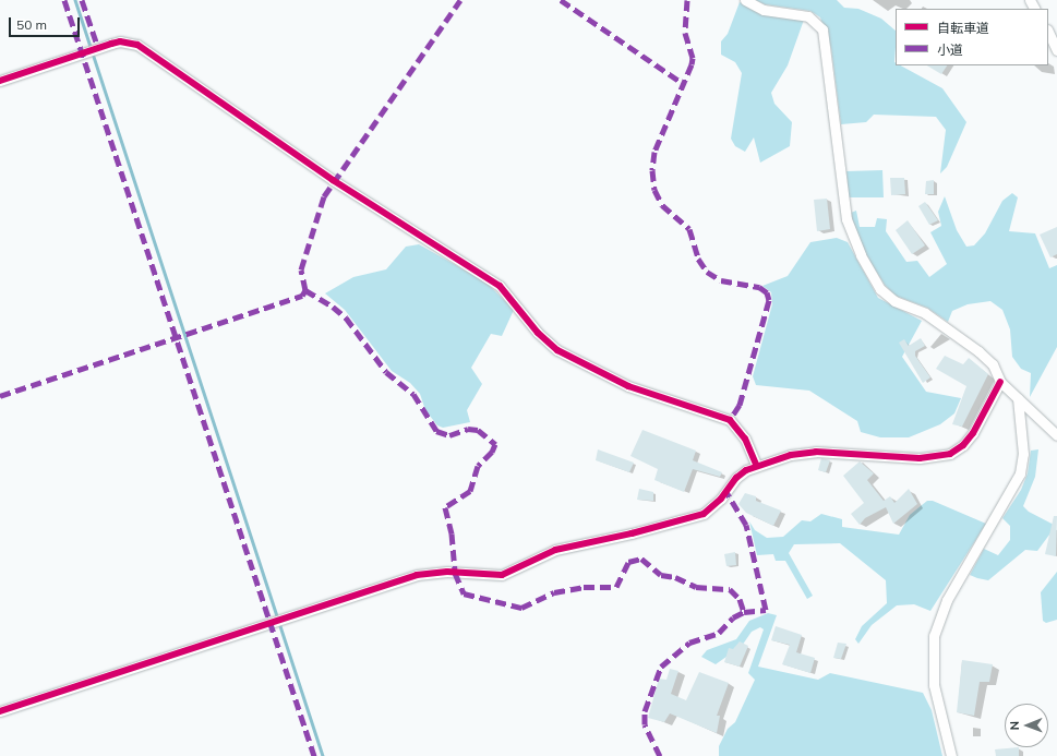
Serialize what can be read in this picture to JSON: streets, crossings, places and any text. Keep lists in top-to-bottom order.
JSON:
{
  "legend": ["自転車道", "小道"],
  "scale_bar": "50 m",
  "north": "left"
}
